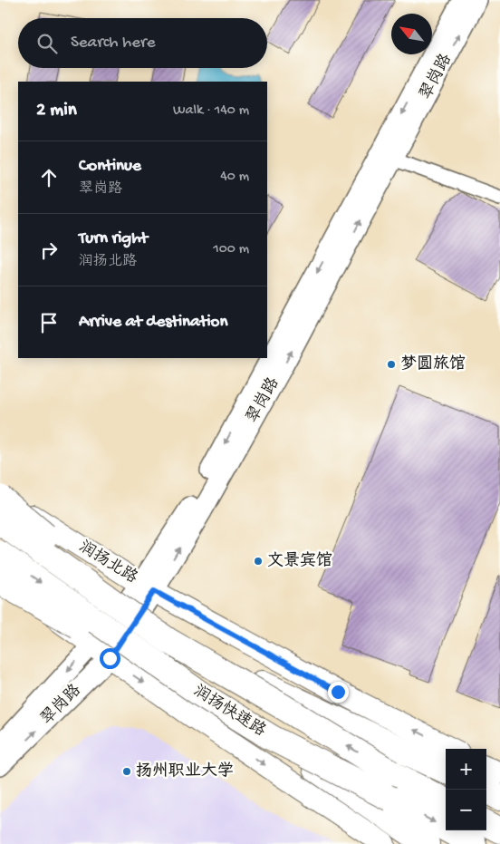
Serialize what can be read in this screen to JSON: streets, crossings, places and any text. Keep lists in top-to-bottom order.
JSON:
{
  "streets": {
    "highway": ["润扬快速路"],
    "main road": ["润扬北路"],
    "street": ["翠岗路"]
  },
  "crossings": [
    ["翠岗路", "润扬北路"]
  ],
  "places": ["梦圆旅馆", "文景宾馆", "扬州职业大学"],
  "north": "top left",
  "page": {
    "search": "Search here",
    "heading": ["2 min", "Walk · 140 m"],
    "list": [
      ["Continue", "翠岗路", "40 m"],
      ["Turn right", "润扬北路", "100 m"],
      "Arrive at destination"
    ],
    "map_buttons": ["+", "−"]
  }
}
